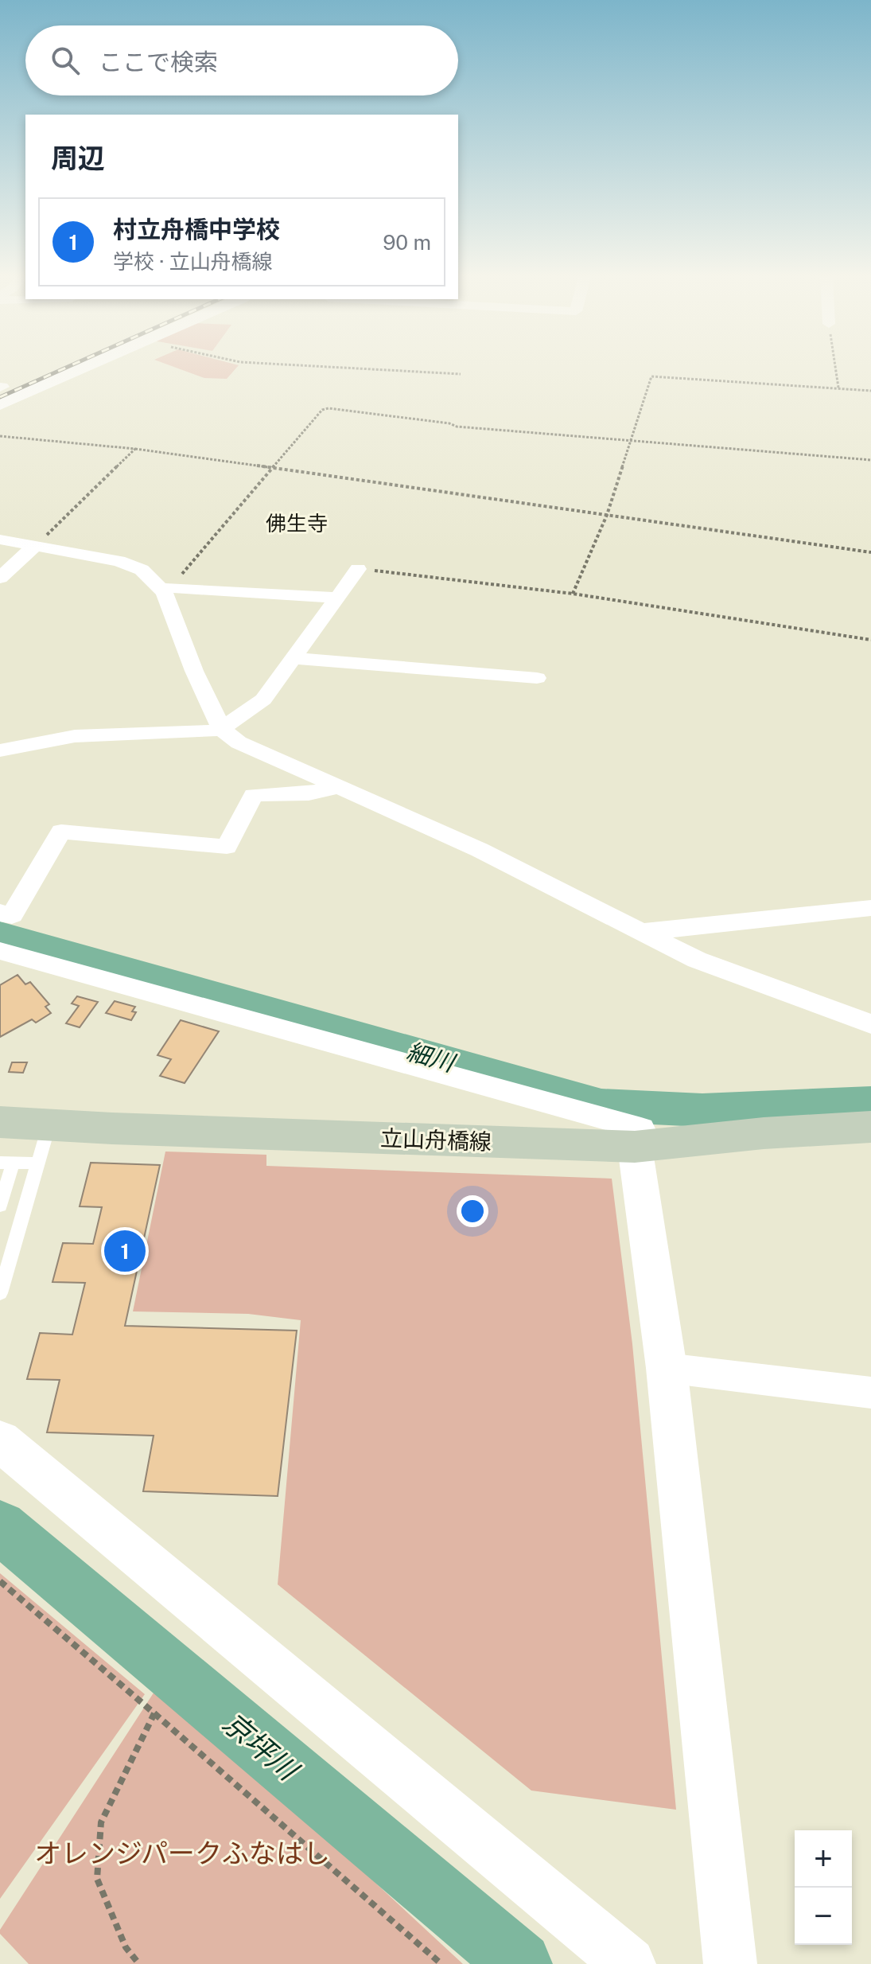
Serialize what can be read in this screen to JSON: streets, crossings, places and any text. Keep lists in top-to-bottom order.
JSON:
{
  "streets": {
    "main road": ["立山舟橋線"]
  },
  "districts": ["佛生寺"],
  "water": ["細川", "京坪川"],
  "parks": ["オレンジパークふなはし"],
  "page": {
    "search": "ここで検索",
    "heading": "周辺",
    "list": [
      {
        "mark": "1",
        "name": "村立舟橋中学校",
        "note": "学校 · 立山舟橋線",
        "value": "90 m"
      }
    ],
    "pins": "1",
    "map_buttons": ["+", "−"]
  }
}
